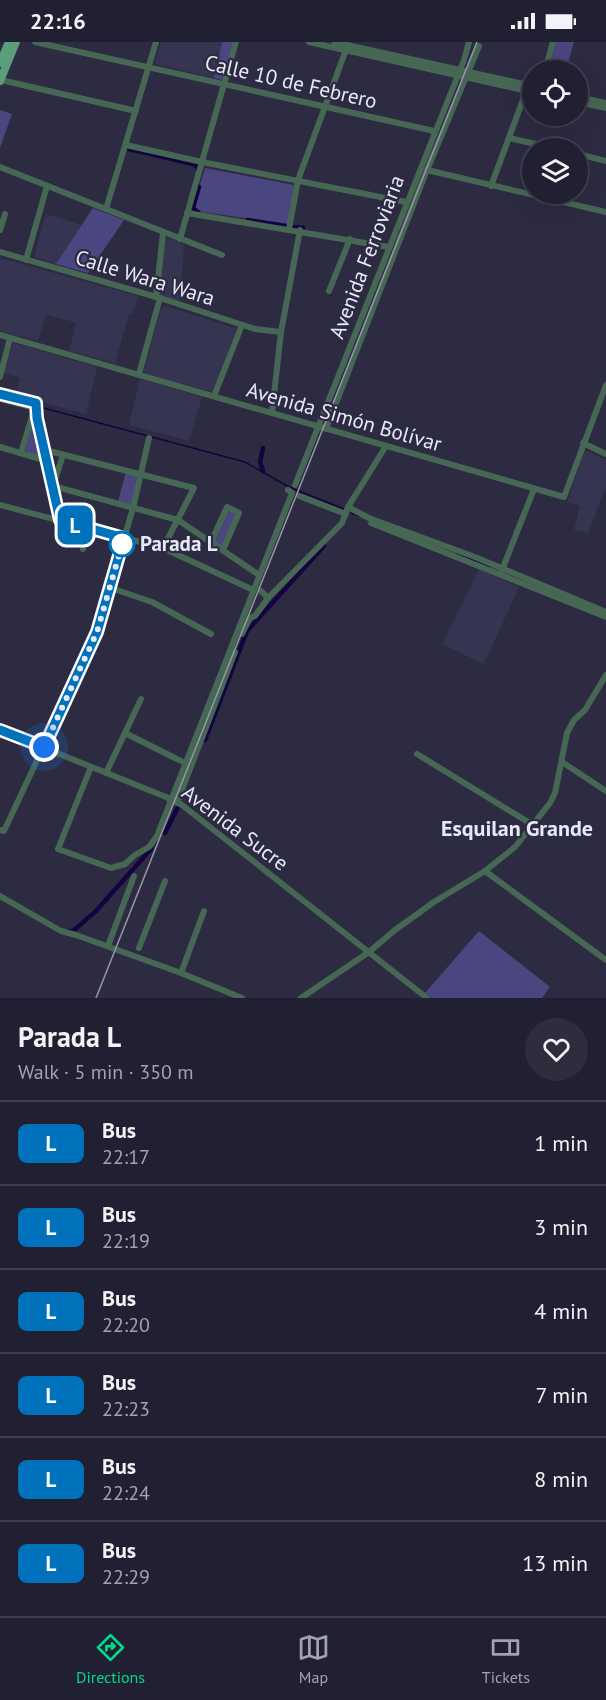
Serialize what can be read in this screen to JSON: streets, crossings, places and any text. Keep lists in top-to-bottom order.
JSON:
{
  "streets": {
    "street": [
      "Calle 10 de Febrero",
      "Avenida Ferroviaria",
      "Calle Wara Wara",
      "Avenida Simón Bolívar",
      "Avenida Sucre"
    ]
  },
  "crossings": [
    ["Calle 10 de Febrero", "Avenida Ferroviaria"],
    ["Avenida Ferroviaria", "Avenida Simón Bolívar"]
  ],
  "districts": ["Esquilan Grande"],
  "places": ["Parada L"],
  "lines": ["bus line L"],
  "page": {
    "status": "22:16",
    "on_map": "L",
    "heading": ["Parada L", "Walk · 5 min · 350 m"],
    "list": [
      {
        "mark": "L",
        "name": "Bus",
        "note": "22:17",
        "value": "1 min"
      },
      {
        "mark": "L",
        "name": "Bus",
        "note": "22:19",
        "value": "3 min"
      },
      {
        "mark": "L",
        "name": "Bus",
        "note": "22:20",
        "value": "4 min"
      },
      {
        "mark": "L",
        "name": "Bus",
        "note": "22:23",
        "value": "7 min"
      },
      {
        "mark": "L",
        "name": "Bus",
        "note": "22:24",
        "value": "8 min"
      },
      {
        "mark": "L",
        "name": "Bus",
        "note": "22:29",
        "value": "13 min"
      }
    ],
    "tabs": ["Directions", "Map", "Tickets"]
  }
}
